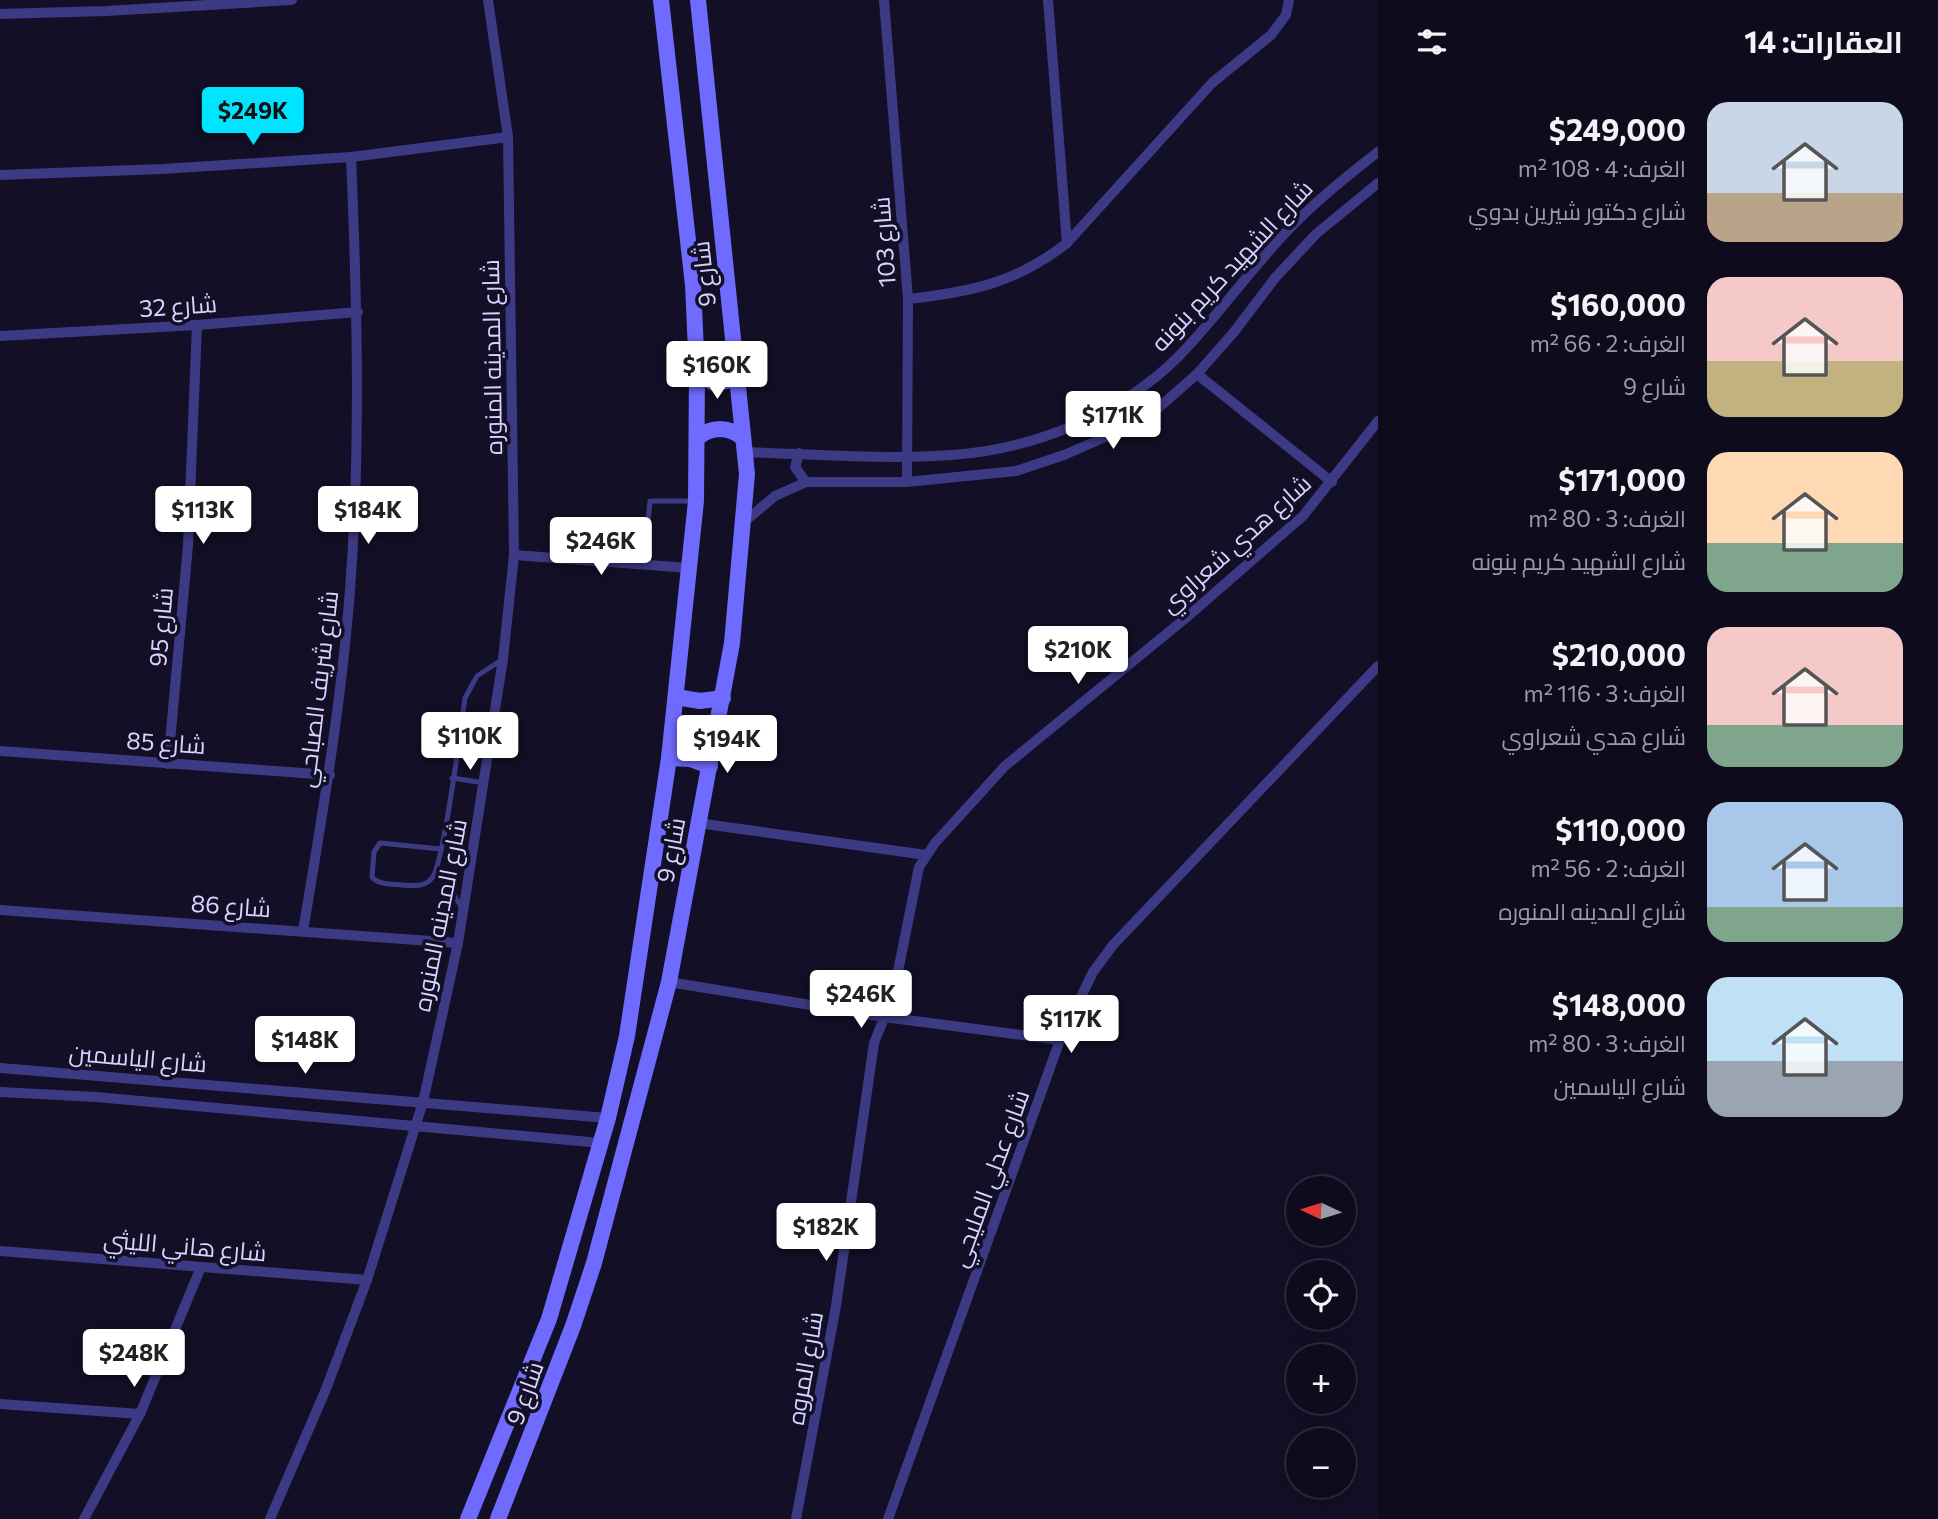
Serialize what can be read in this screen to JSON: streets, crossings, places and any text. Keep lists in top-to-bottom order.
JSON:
{
  "streets": {
    "main road": ["شارع 9"],
    "street": [
      "شارع 103",
      "شارع الشهيد كريم بنونه",
      "شارع 32",
      "شارع المدينه المنوره",
      "شارع هدي شعراوي",
      "شارع 95",
      "شارع شريف الصباحي",
      "شارع 85",
      "شارع 86",
      "شارع الياسمين",
      "شارع عدلي المليجي",
      "شارع هاني الليثي",
      "شارع المروه"
    ]
  },
  "crossings": [
    ["شارع 103", "شارع الشهيد كريم بنونه"],
    ["شارع الشهيد كريم بنونه", "شارع 9"],
    ["شارع 9", "شارع الياسمين"],
    ["شارع 32", "شارع 95"],
    ["شارع 32", "شارع شريف الصباحي"],
    ["شارع المدينه المنوره", "شارع 86"],
    ["شارع المدينه المنوره", "شارع الياسمين"],
    ["شارع المدينه المنوره", "شارع هاني الليثي"],
    ["شارع هدي شعراوي", "شارع المروه"],
    ["شارع 95", "شارع 85"],
    ["شارع شريف الصباحي", "شارع 85"],
    ["شارع شريف الصباحي", "شارع 86"]
  ],
  "north": "left",
  "page": {
    "heading": "العقارات: 14",
    "list": [
      {
        "name": "$249,000",
        "note": "الغرف: 4 · 108 m² · شارع دكتور شيرين بدوي"
      },
      {
        "name": "$160,000",
        "note": "الغرف: 2 · 66 m² · شارع 9"
      },
      {
        "name": "$171,000",
        "note": "الغرف: 3 · 80 m² · شارع الشهيد كريم بنونه"
      },
      {
        "name": "$210,000",
        "note": "الغرف: 3 · 116 m² · شارع هدي شعراوي"
      },
      {
        "name": "$110,000",
        "note": "الغرف: 2 · 56 m² · شارع المدينه المنوره"
      },
      {
        "name": "$148,000",
        "note": "الغرف: 3 · 80 m² · شارع الياسمين"
      }
    ],
    "price": [
      "$249K",
      "$160K",
      "$171K",
      "$113K",
      "$184K",
      "$246K",
      "$210K",
      "$110K",
      "$194K",
      "$246K",
      "$117K",
      "$148K",
      "$182K",
      "$248K"
    ],
    "map_buttons": ["+", "−"]
  }
}
